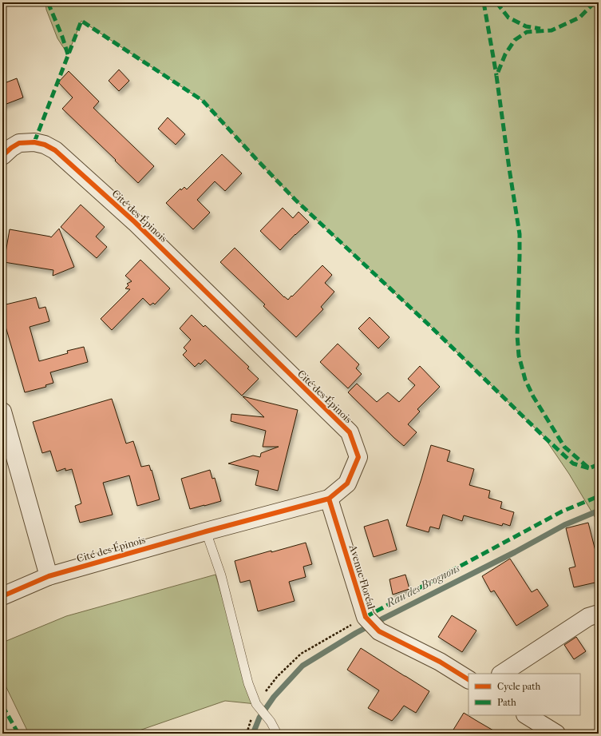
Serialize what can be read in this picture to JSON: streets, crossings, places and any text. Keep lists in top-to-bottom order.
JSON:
{
  "streets": {
    "street": ["Cité des Épinois", "Avenue Floréal"]
  },
  "crossings": [
    ["Cité des Épinois", "Avenue Floréal"]
  ],
  "water": ["Rau des Brognons"],
  "legend": ["Cycle path", "Path"]
}
